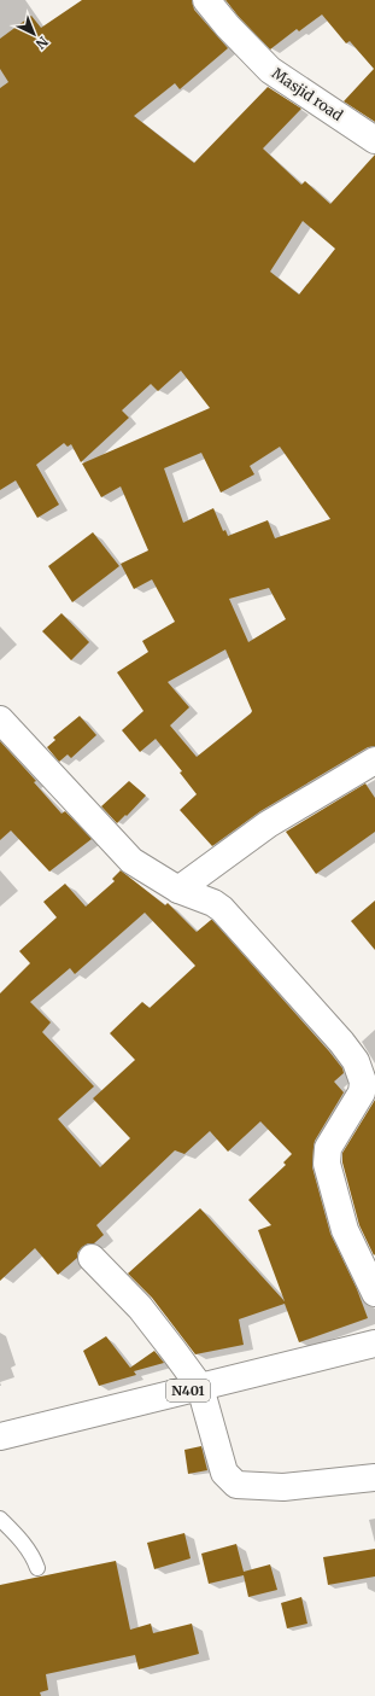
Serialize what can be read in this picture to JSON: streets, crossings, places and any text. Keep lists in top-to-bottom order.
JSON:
{
  "streets": {
    "main road": ["Masjid road", "N401"]
  },
  "north": "bottom right"
}
